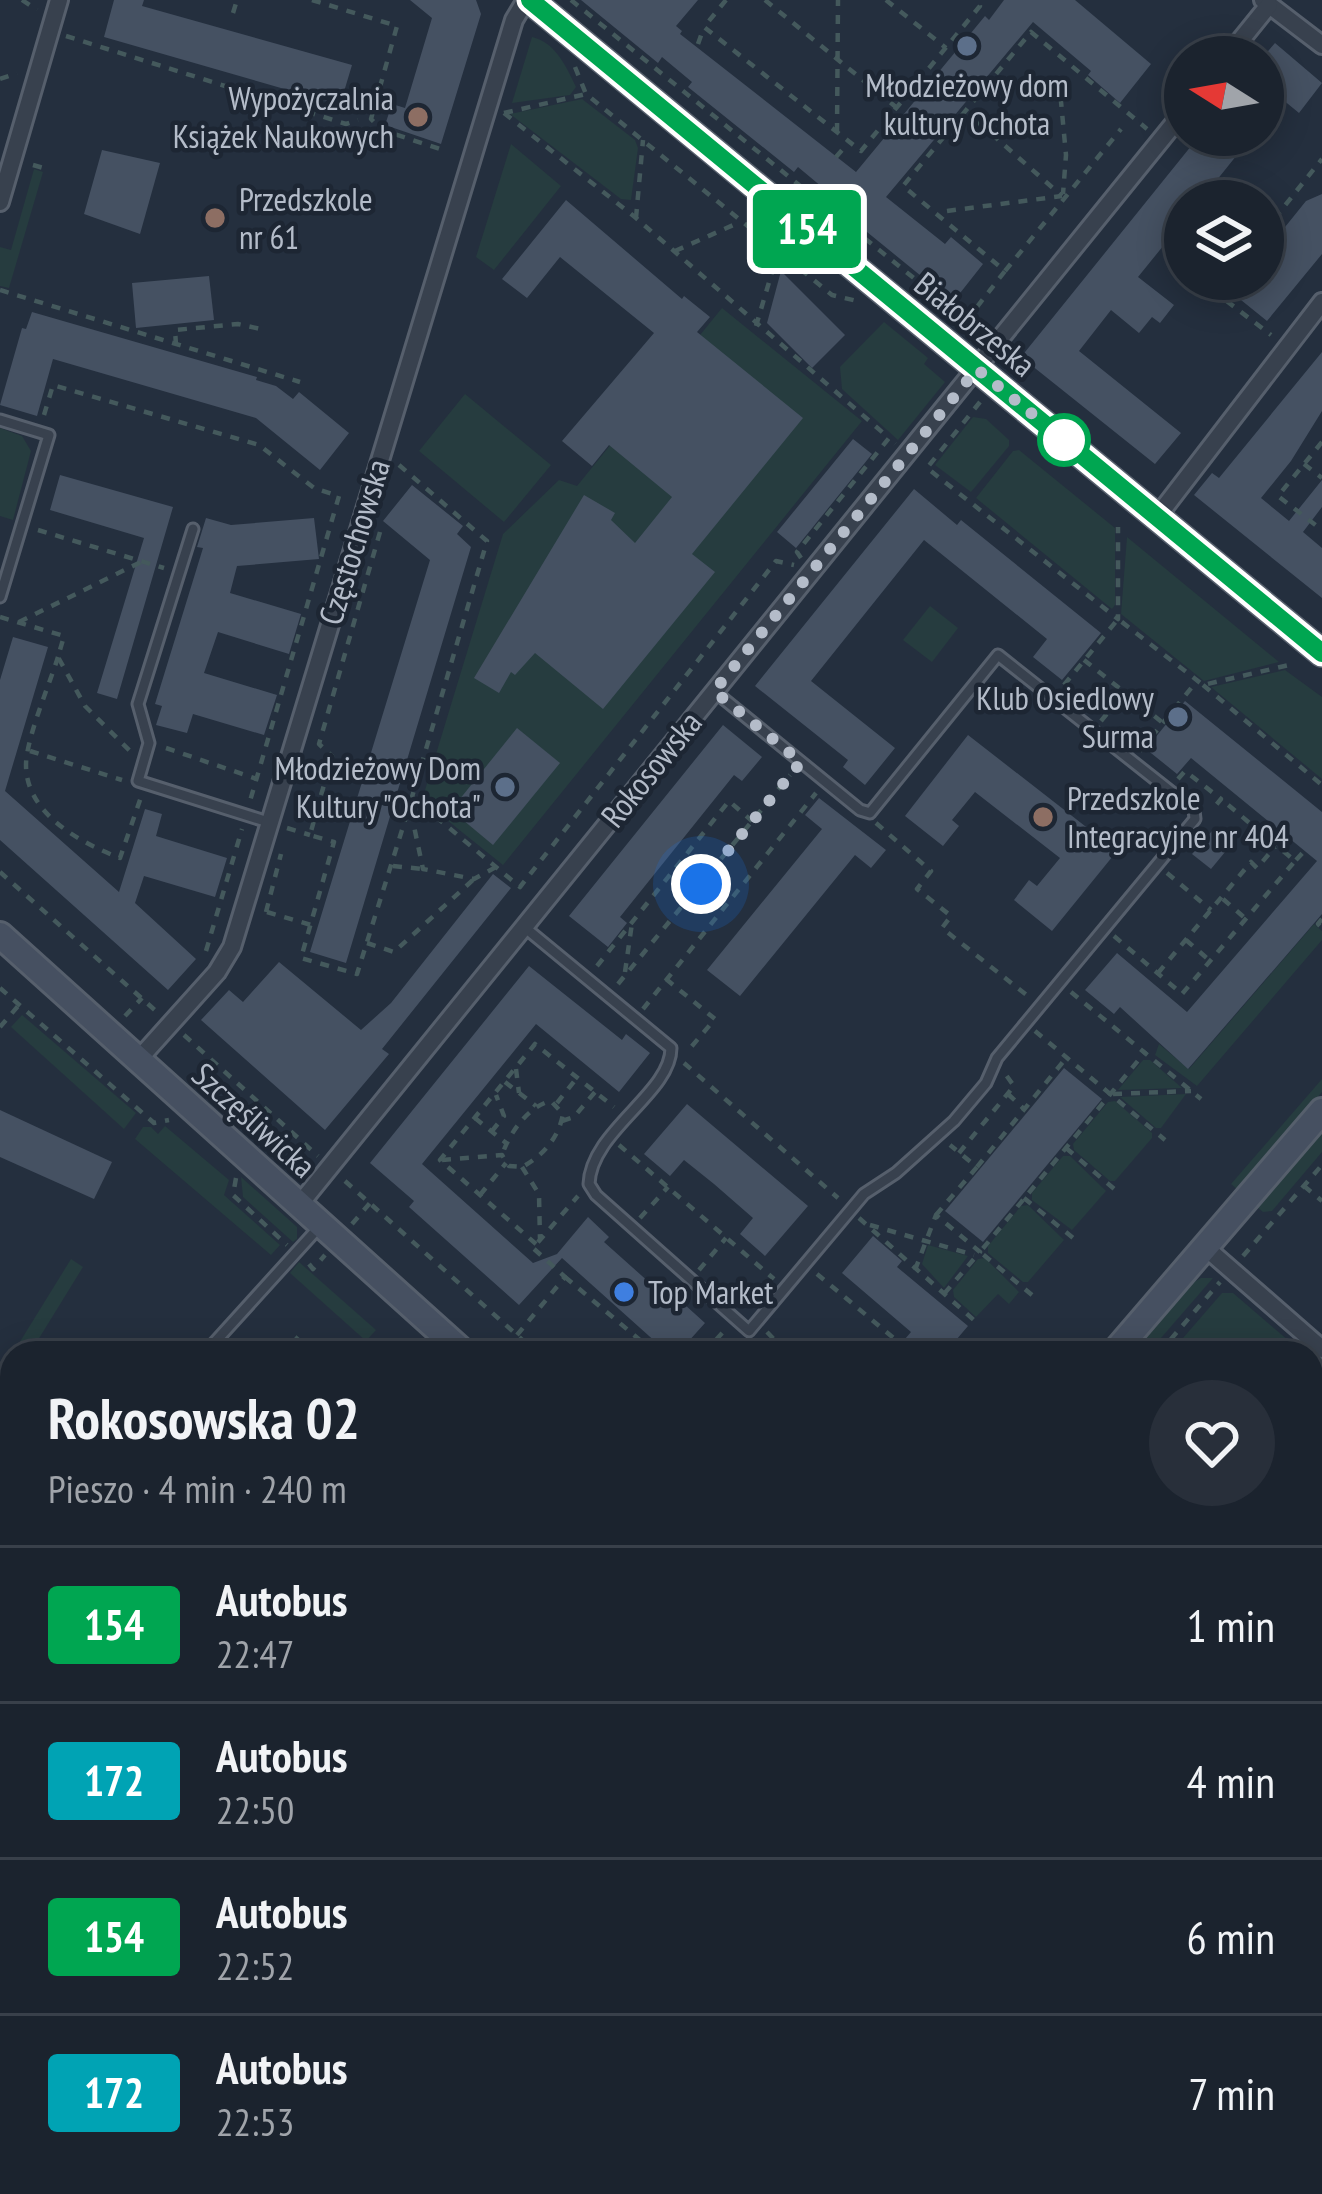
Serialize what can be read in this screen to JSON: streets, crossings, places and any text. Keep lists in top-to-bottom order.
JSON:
{
  "streets": {
    "street": [
      "Białobrzeska",
      "Częstochowska",
      "Rokosowska",
      "Szczęśliwicka"
    ]
  },
  "crossings": [
    ["Białobrzeska", "Częstochowska"],
    ["Białobrzeska", "Rokosowska"],
    ["Częstochowska", "Szczęśliwicka"],
    ["Rokosowska", "Szczęśliwicka"]
  ],
  "places": [
    "Młodzieżowy dom kultury Ochota",
    "Wypożyczalnia Książek Naukowych",
    "Przedszkole nr 61",
    "Klub Osiedlowy Surma",
    "Młodzieżowy Dom Kultury \"Ochota\"",
    "Przedszkole Integracyjne nr 404",
    "Top Market"
  ],
  "lines": ["bus line 154"],
  "north": "left",
  "page": {
    "on_map": "154",
    "heading": ["Rokosowska 02", "Pieszo · 4 min · 240 m"],
    "list": [
      {
        "mark": "154",
        "name": "Autobus",
        "note": "22:47",
        "value": "1 min"
      },
      {
        "mark": "172",
        "name": "Autobus",
        "note": "22:50",
        "value": "4 min"
      },
      {
        "mark": "154",
        "name": "Autobus",
        "note": "22:52",
        "value": "6 min"
      },
      {
        "mark": "172",
        "name": "Autobus",
        "note": "22:53",
        "value": "7 min"
      }
    ]
  }
}
